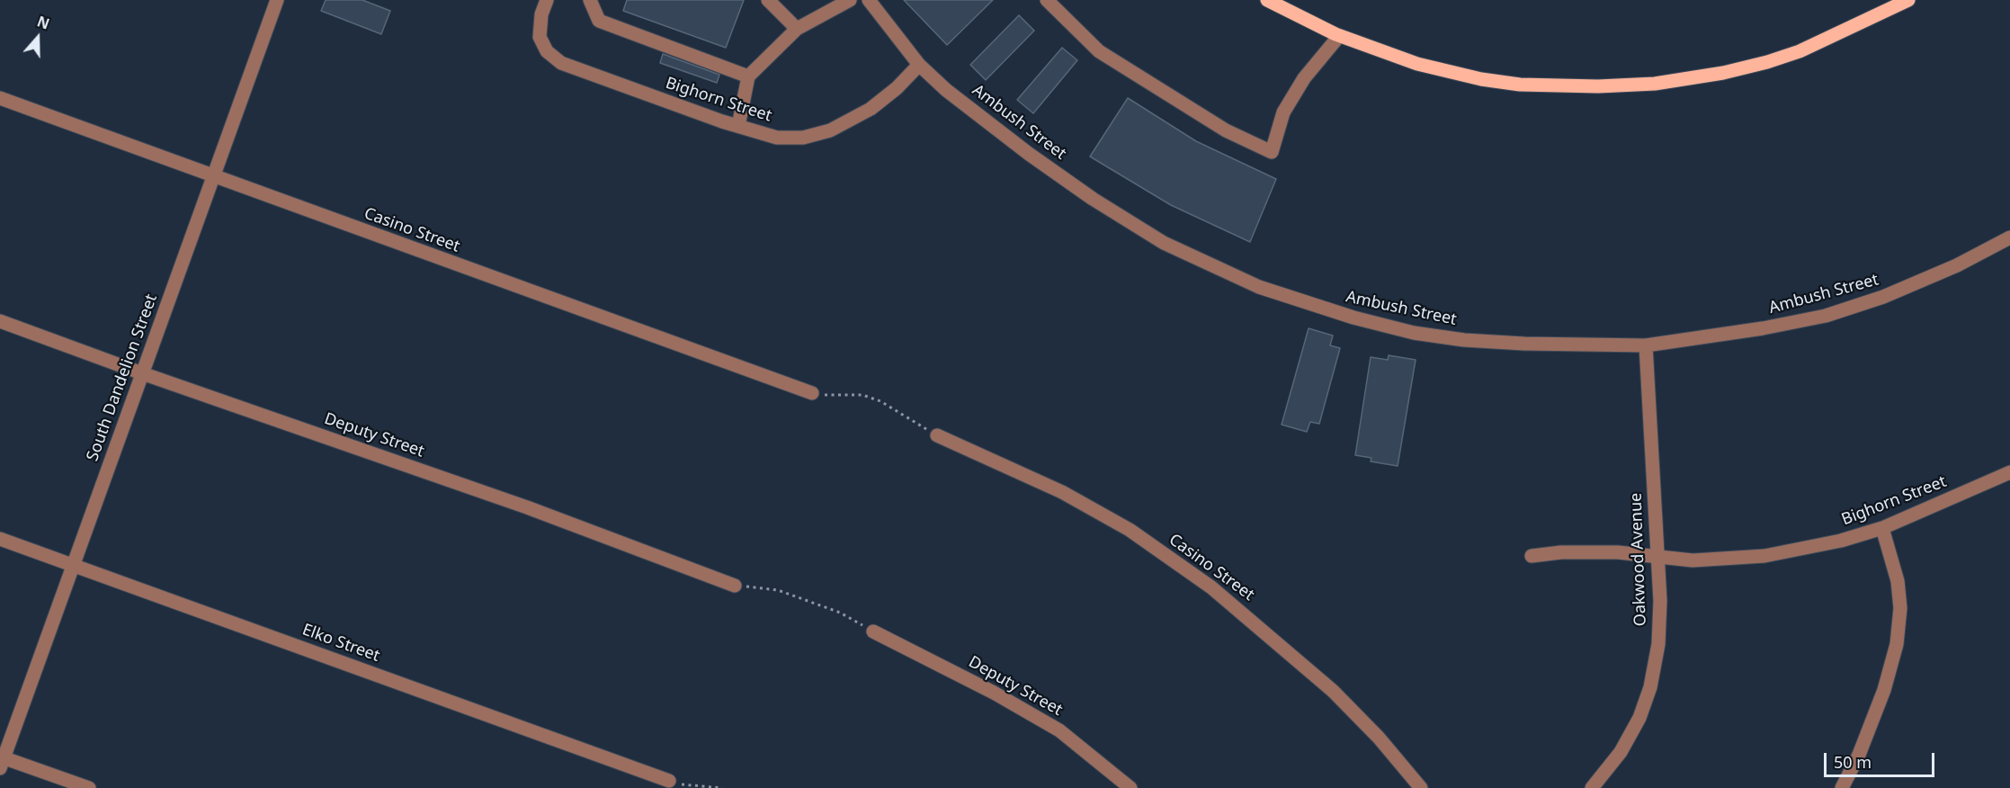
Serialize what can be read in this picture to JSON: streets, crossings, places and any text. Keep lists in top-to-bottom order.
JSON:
{
  "streets": {
    "street": [
      "Bighorn Street",
      "Ambush Street",
      "Casino Street",
      "South Dandelion Street",
      "Deputy Street",
      "Oakwood Avenue",
      "Elko Street"
    ]
  },
  "crossings": [
    ["Bighorn Street", "Ambush Street"],
    ["Bighorn Street", "Oakwood Avenue"],
    ["Ambush Street", "Oakwood Avenue"],
    ["Casino Street", "South Dandelion Street"],
    ["South Dandelion Street", "Deputy Street"],
    ["South Dandelion Street", "Elko Street"]
  ],
  "scale_bar": "50 m",
  "north": "top"
}
